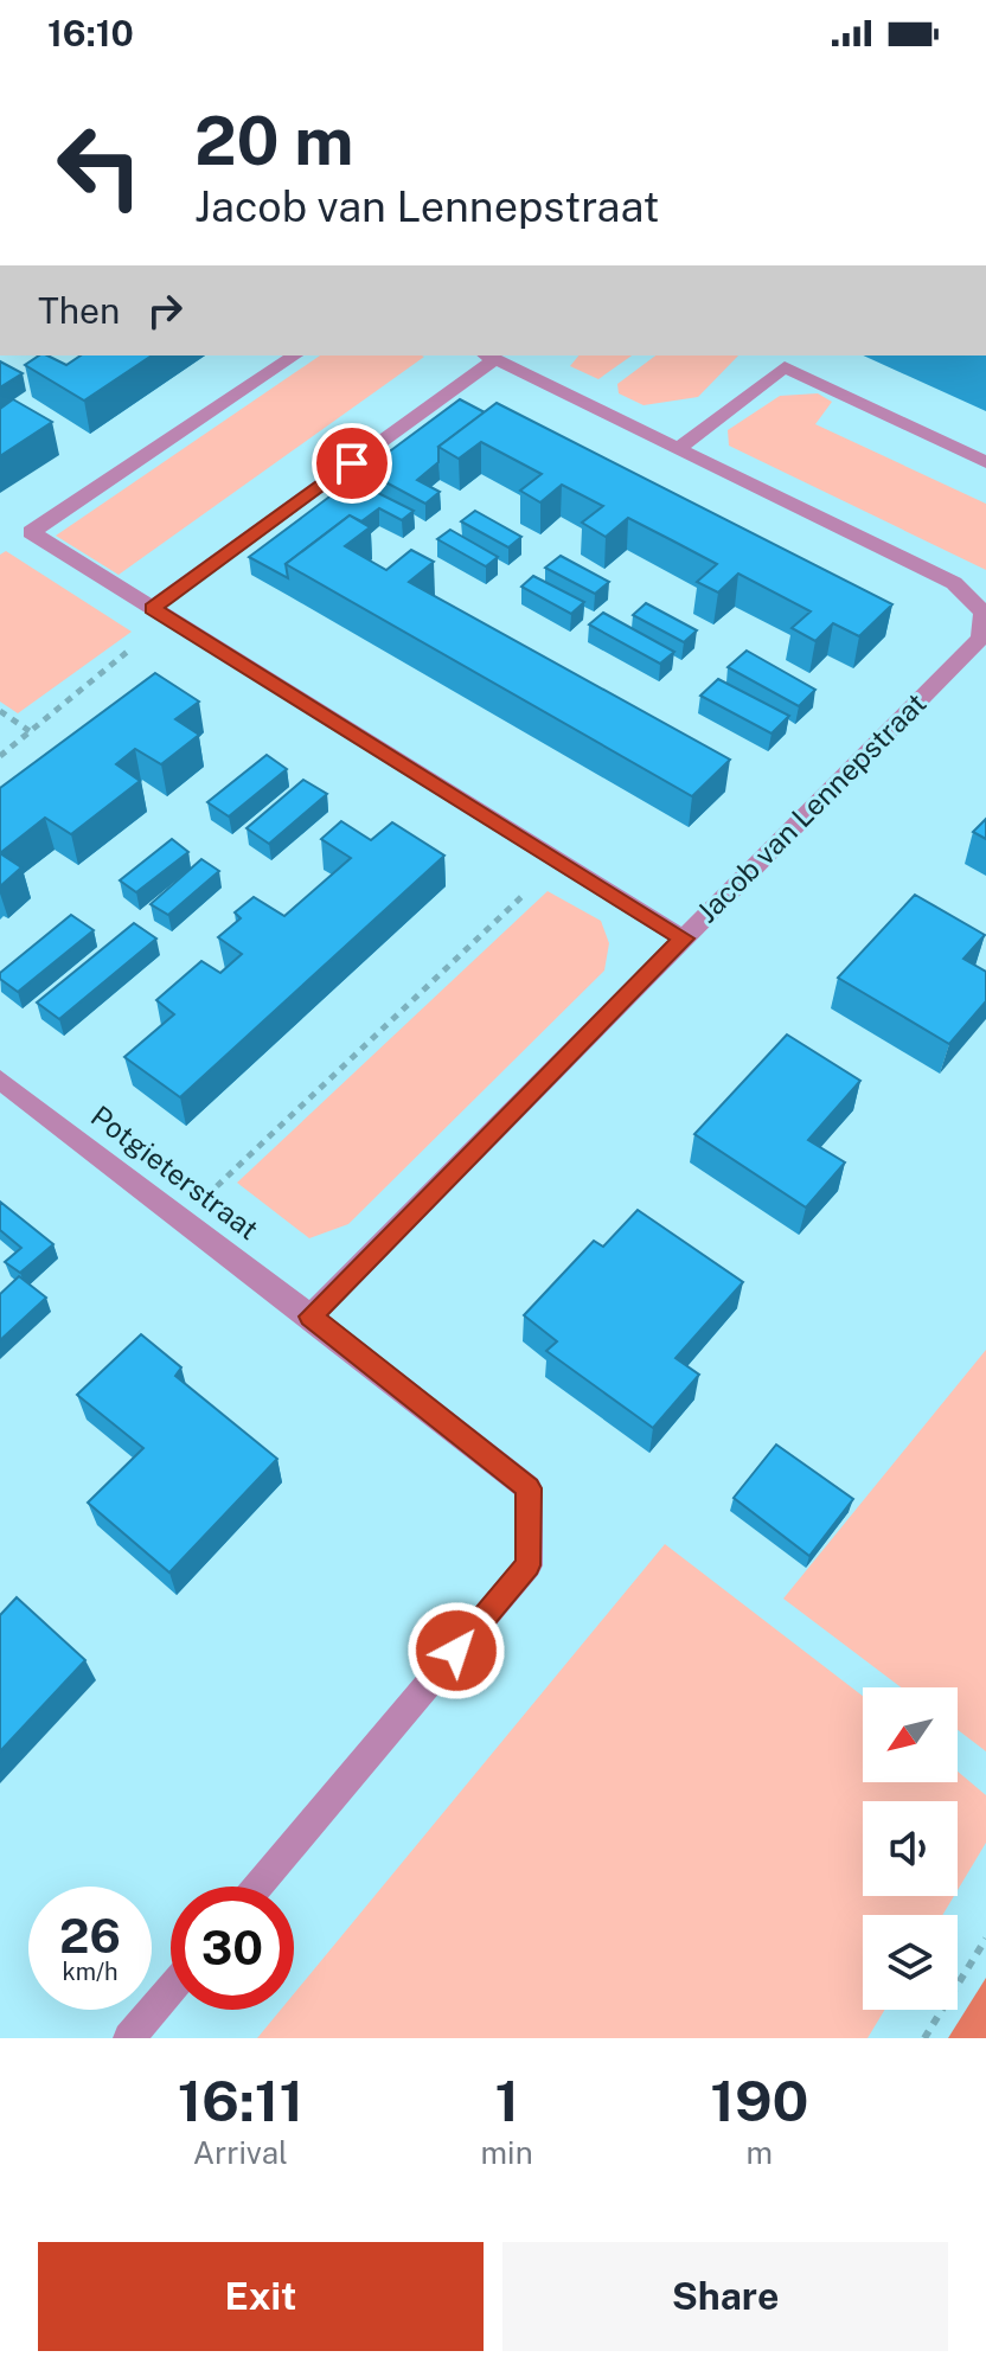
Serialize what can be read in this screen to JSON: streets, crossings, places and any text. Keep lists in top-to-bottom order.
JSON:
{
  "streets": {
    "street": ["Jacob van Lennepstraat", "Potgieterstraat"]
  },
  "crossings": [
    ["Jacob van Lennepstraat", "Potgieterstraat"]
  ],
  "north": "bottom left",
  "page": {
    "status": "16:10",
    "turn": ["20 m", "Jacob van Lennepstraat"],
    "then": "Then",
    "speed": "26 km/h",
    "limit": "30",
    "eta": [
      "16:11",
      "Arrival",
      "1",
      "min",
      "190",
      "m"
    ],
    "buttons": ["Exit", "Share"]
  }
}
